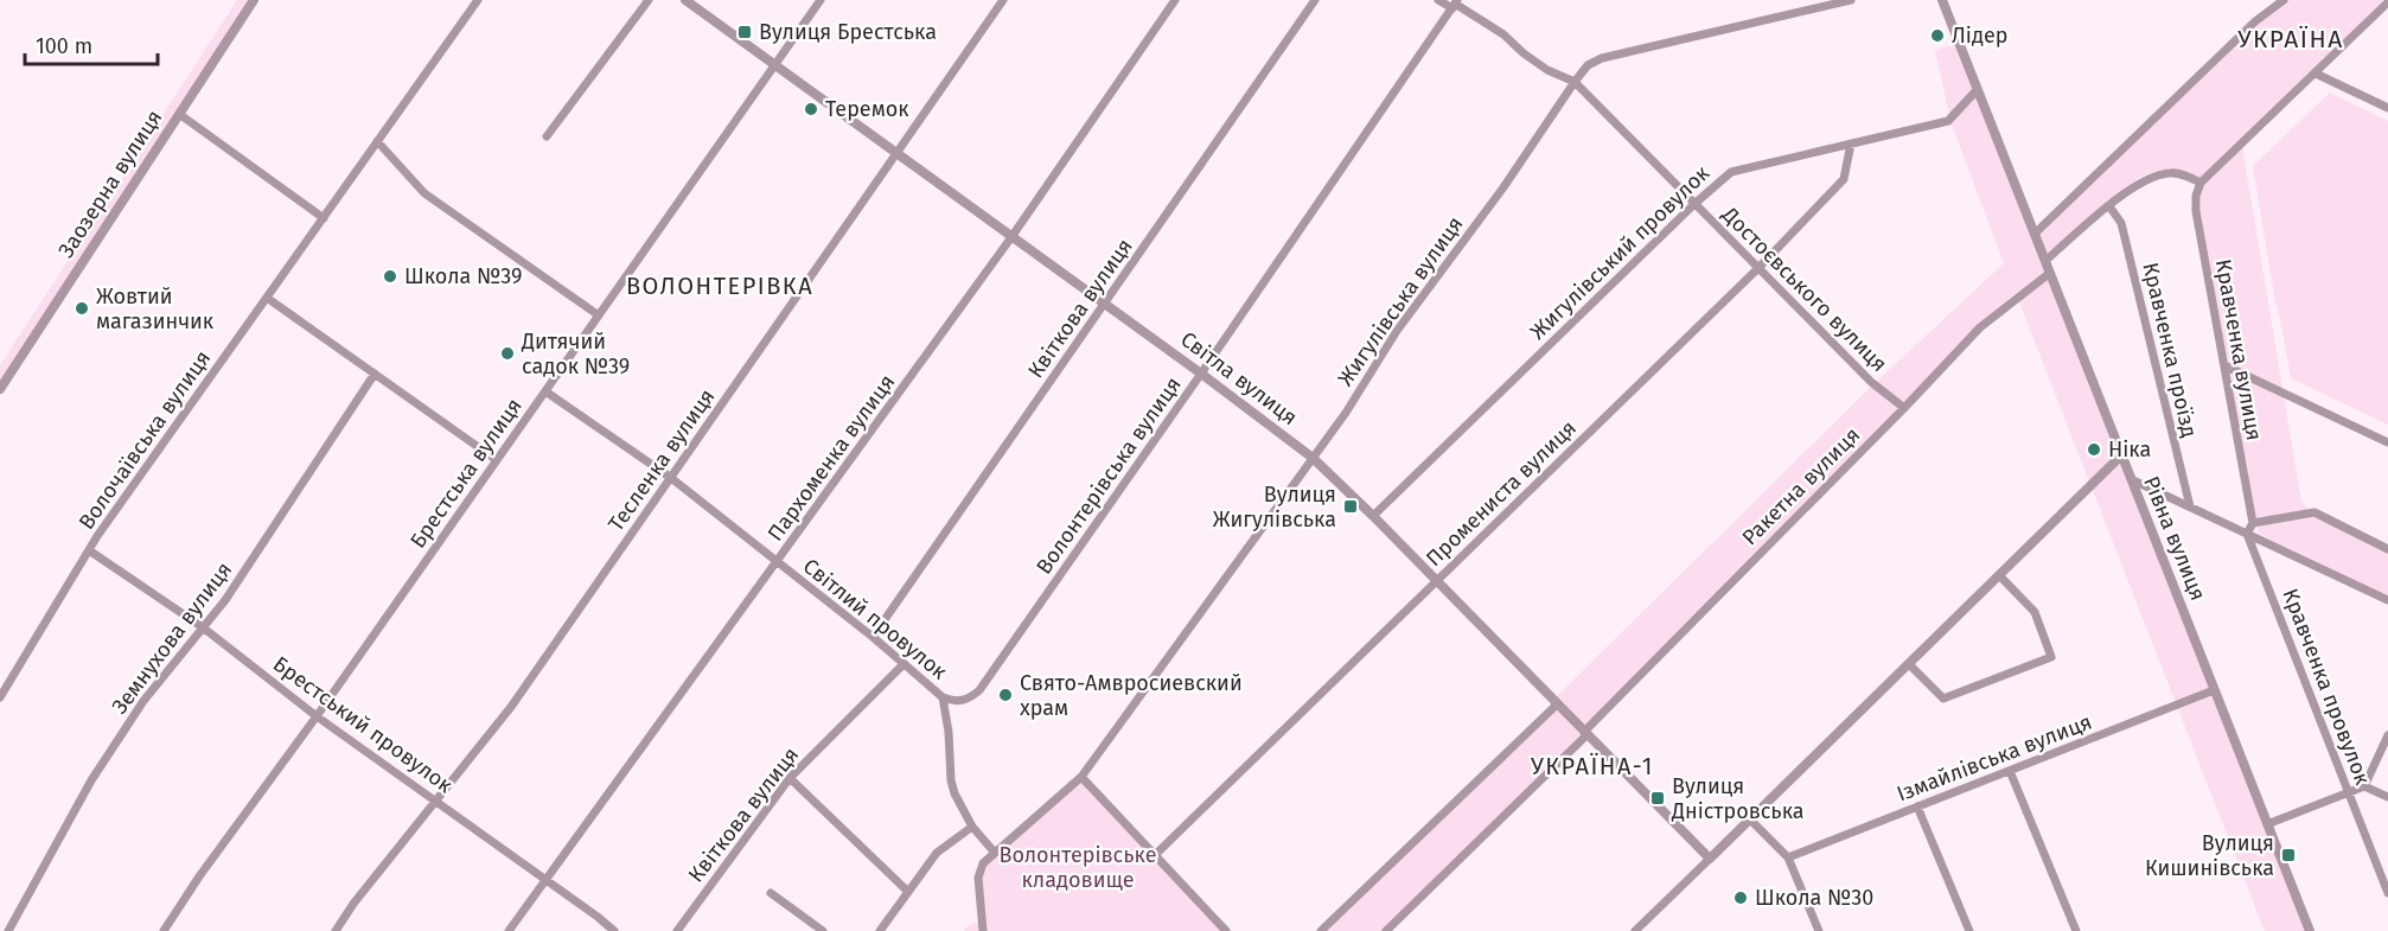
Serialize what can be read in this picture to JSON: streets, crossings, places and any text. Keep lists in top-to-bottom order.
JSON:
{
  "streets": {
    "street": [
      "Заозерна вулиця",
      "Жигулівський провулок",
      "Достоєвського вулиця",
      "Жигулівська вулиця",
      "Квіткова вулиця",
      "Кравченка проїзд",
      "Кравченка вулиця",
      "Світла вулиця",
      "Волочаївська вулиця",
      "Пархоменка вулиця",
      "Тесленка вулиця",
      "Брестська вулиця",
      "Волонтерівська вулиця",
      "Ракетна вулиця",
      "Промениста вулиця",
      "Рівна вулиця",
      "Світлий провулок",
      "Земнухова вулиця",
      "Кравченка провулок",
      "Брестський провулок",
      "Ізмайлівська вулиця"
    ]
  },
  "crossings": [
    ["Жигулівський провулок", "Достоєвського вулиця"],
    ["Жигулівський провулок", "Світла вулиця"],
    ["Жигулівський провулок", "Промениста вулиця"],
    ["Жигулівський провулок", "Рівна вулиця"],
    ["Достоєвського вулиця", "Жигулівська вулиця"],
    ["Достоєвського вулиця", "Волонтерівська вулиця"],
    ["Достоєвського вулиця", "Ракетна вулиця"],
    ["Достоєвського вулиця", "Промениста вулиця"],
    ["Жигулівська вулиця", "Світла вулиця"],
    ["Квіткова вулиця", "Світла вулиця"],
    ["Квіткова вулиця", "Світлий провулок"],
    ["Світла вулиця", "Пархоменка вулиця"],
    ["Світла вулиця", "Тесленка вулиця"],
    ["Світла вулиця", "Брестська вулиця"],
    ["Світла вулиця", "Волонтерівська вулиця"],
    ["Світла вулиця", "Ракетна вулиця"],
    ["Світла вулиця", "Промениста вулиця"],
    ["Волочаївська вулиця", "Брестський провулок"],
    ["Пархоменка вулиця", "Світлий провулок"],
    ["Пархоменка вулиця", "Брестський провулок"],
    ["Тесленка вулиця", "Світлий провулок"],
    ["Тесленка вулиця", "Брестський провулок"],
    ["Брестська вулиця", "Світлий провулок"],
    ["Брестська вулиця", "Брестський провулок"],
    ["Волонтерівська вулиця", "Світлий провулок"],
    ["Ракетна вулиця", "Рівна вулиця"],
    ["Рівна вулиця", "Ізмайлівська вулиця"],
    ["Земнухова вулиця", "Брестський провулок"]
  ],
  "districts": ["УКРАЇНА", "ВОЛОНТЕРІВКА", "УКРАЇНА-1"],
  "parks": ["Волонтерівське кладовище"],
  "places": {
    "transit": [
      "Вулиця Брестська",
      "Вулиця Жигулівська",
      "Вулиця Дністровська",
      "Вулиця Кишинівська"
    ],
    "other": [
      "Лідер",
      "Теремок",
      "Школа №39",
      "Жовтий магазинчик",
      "Дитячий садок №39",
      "Ніка",
      "Свято-Амвросиевский храм",
      "Школа №30"
    ]
  },
  "scale_bar": "100 m"
}
